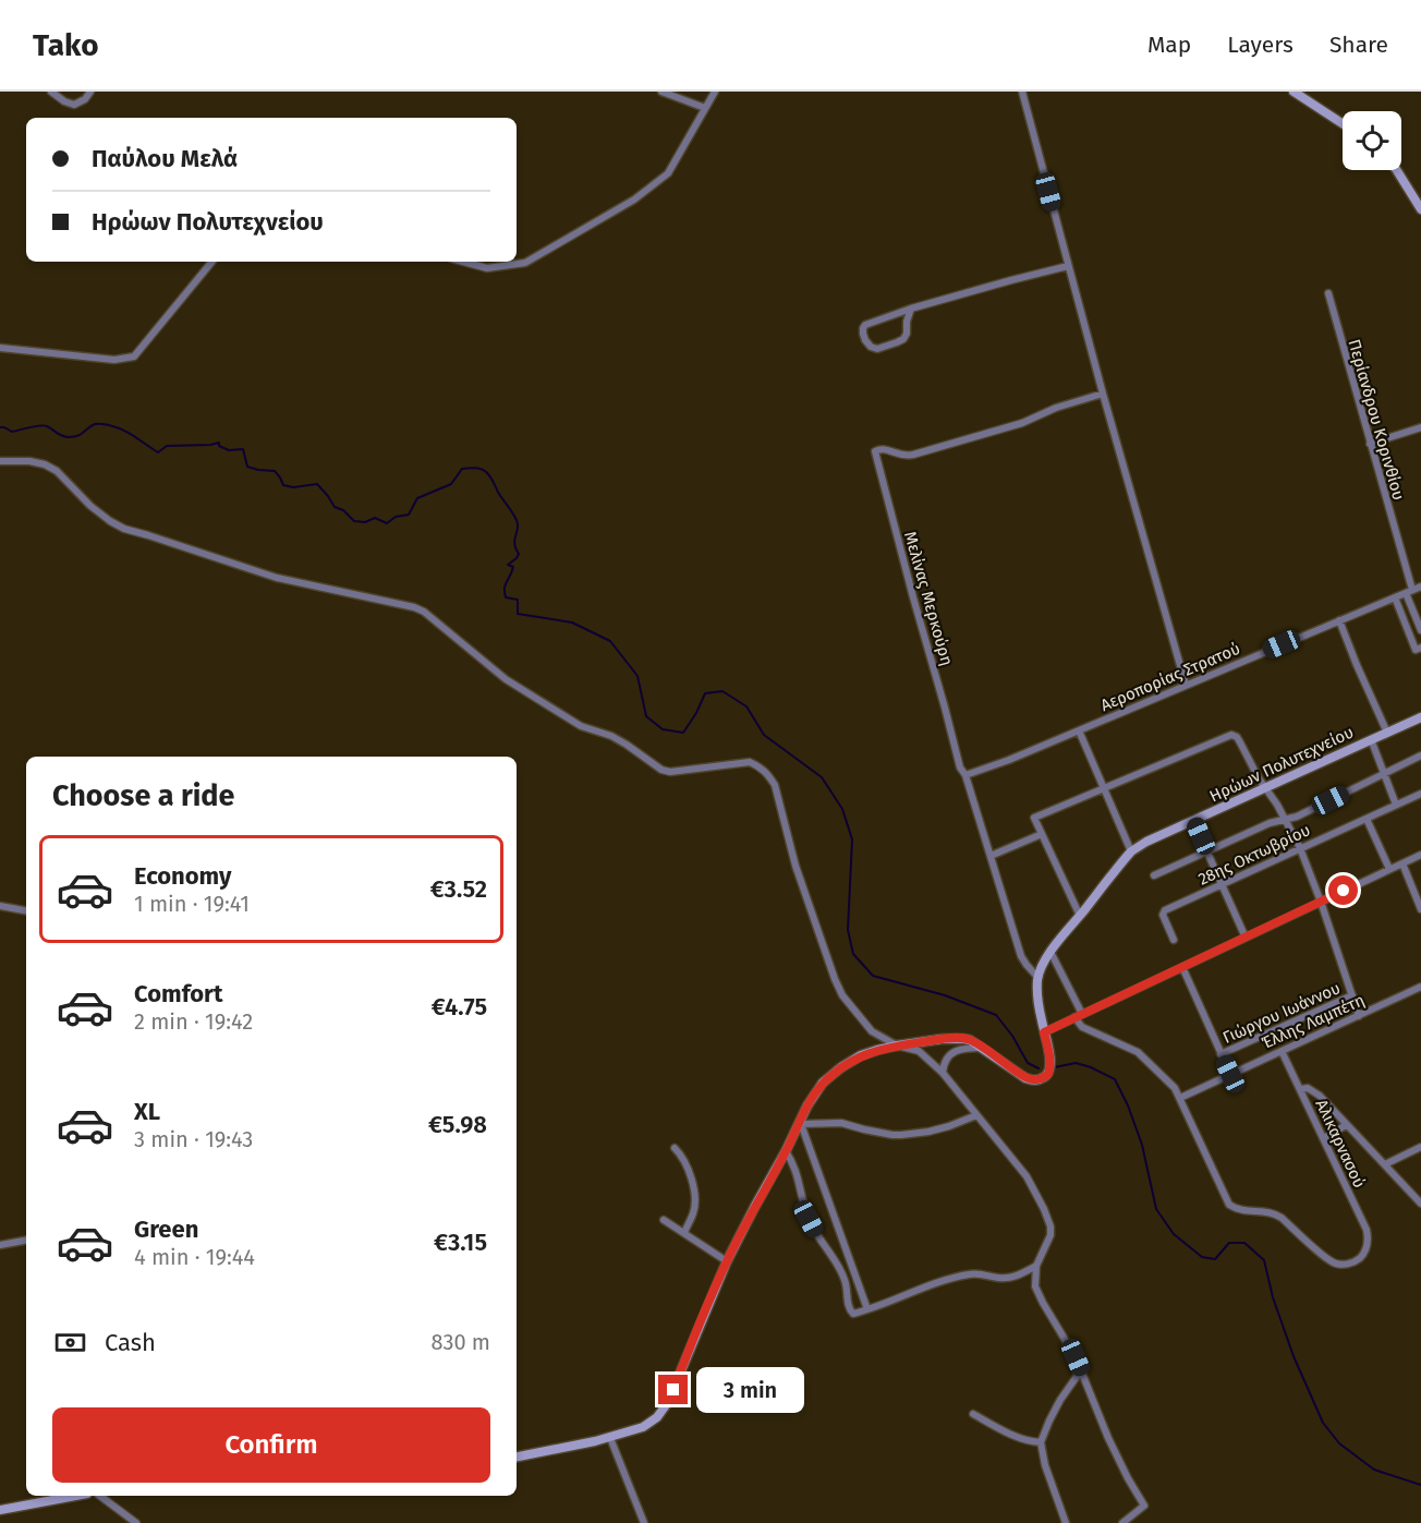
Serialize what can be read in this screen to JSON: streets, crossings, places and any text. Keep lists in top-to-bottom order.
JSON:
{
  "streets": {
    "street": [
      "Περίανδρου Κορινθίου",
      "Μελίνας Μερκούρη",
      "Αεροπορίας Στρατού",
      "Ηρώων Πολυτεχνείου",
      "28ης Οκτωβρίου",
      "Γιώργου Ιωάννου",
      "Έλλης Λαμπέτη",
      "Αλικαρνασού"
    ]
  },
  "crossings": [
    ["Περίανδρου Κορινθίου", "Αεροπορίας Στρατού"],
    ["Μελίνας Μερκούρη", "Αεροπορίας Στρατού"],
    ["Μελίνας Μερκούρη", "Ηρώων Πολυτεχνείου"],
    ["Έλλης Λαμπέτη", "Αλικαρνασού"]
  ],
  "page": {
    "header": "Tako",
    "nav": ["Map", "Layers", "Share"],
    "banner": ["Παύλου Μελά", "Ηρώων Πολυτεχνείου"],
    "heading": "Choose a ride",
    "list": [
      {
        "name": "Economy",
        "note": "1 min · 19:41",
        "value": "€3.52"
      },
      {
        "name": "Comfort",
        "note": "2 min · 19:42",
        "value": "€4.75"
      },
      {
        "name": "XL",
        "note": "3 min · 19:43",
        "value": "€5.98"
      },
      {
        "name": "Green",
        "note": "4 min · 19:44",
        "value": "€3.15"
      }
    ],
    "pay": ["Cash", "830 m"],
    "bubble": "3 min",
    "buttons": "Confirm"
  }
}
